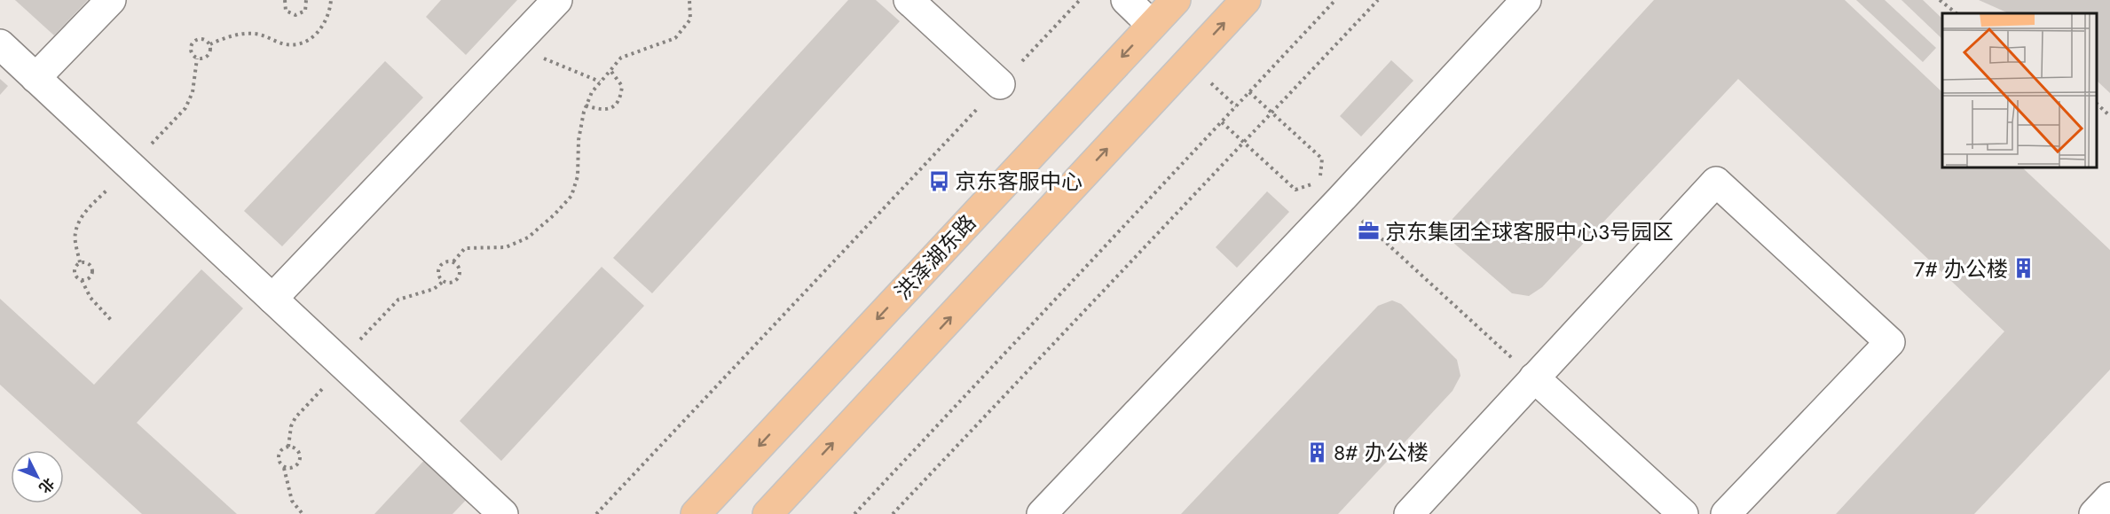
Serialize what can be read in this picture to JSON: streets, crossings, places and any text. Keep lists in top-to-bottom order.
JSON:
{
  "streets": {
    "main road": ["洪泽湖东路"]
  },
  "places": {
    "bus stop": ["京东客服中心"],
    "office": ["京东集团全球客服中心3号园区"],
    "building": ["7# 办公楼", "8# 办公楼"]
  },
  "north": "bottom right"
}
